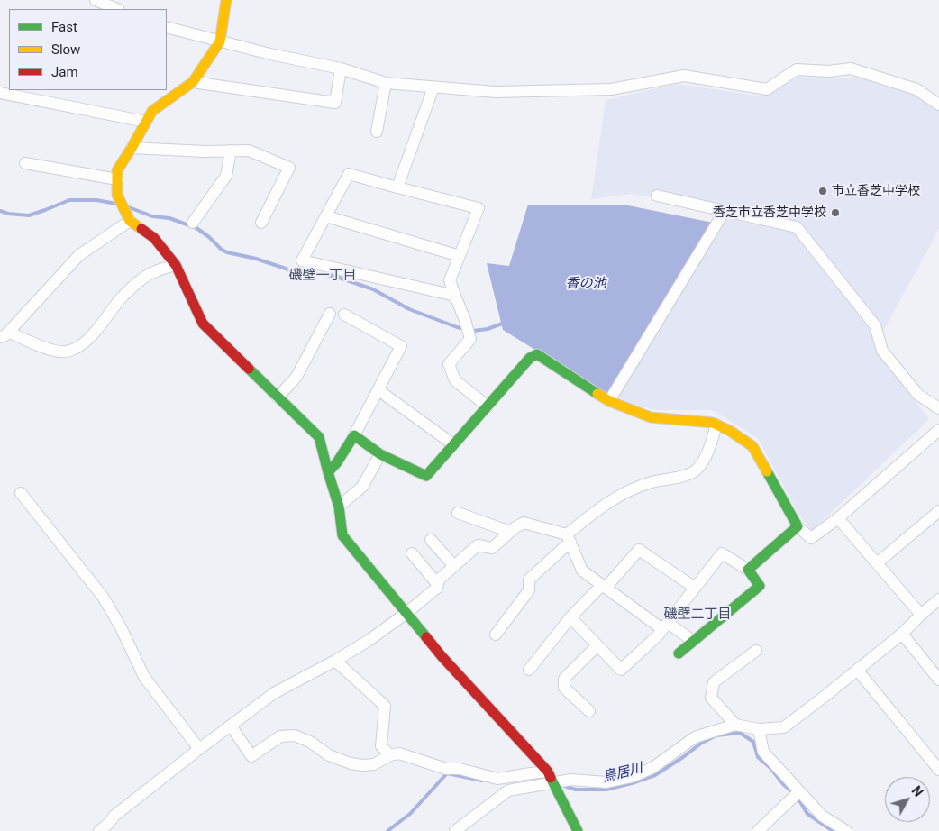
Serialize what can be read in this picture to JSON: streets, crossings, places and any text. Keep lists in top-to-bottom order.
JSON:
{
  "districts": ["磯壁一丁目", "磯壁二丁目"],
  "water": ["香の池", "鳥居川"],
  "places": ["市立香芝中学校", "香芝市立香芝中学校"],
  "legend": ["Fast", "Slow", "Jam"],
  "north": "top right"
}
